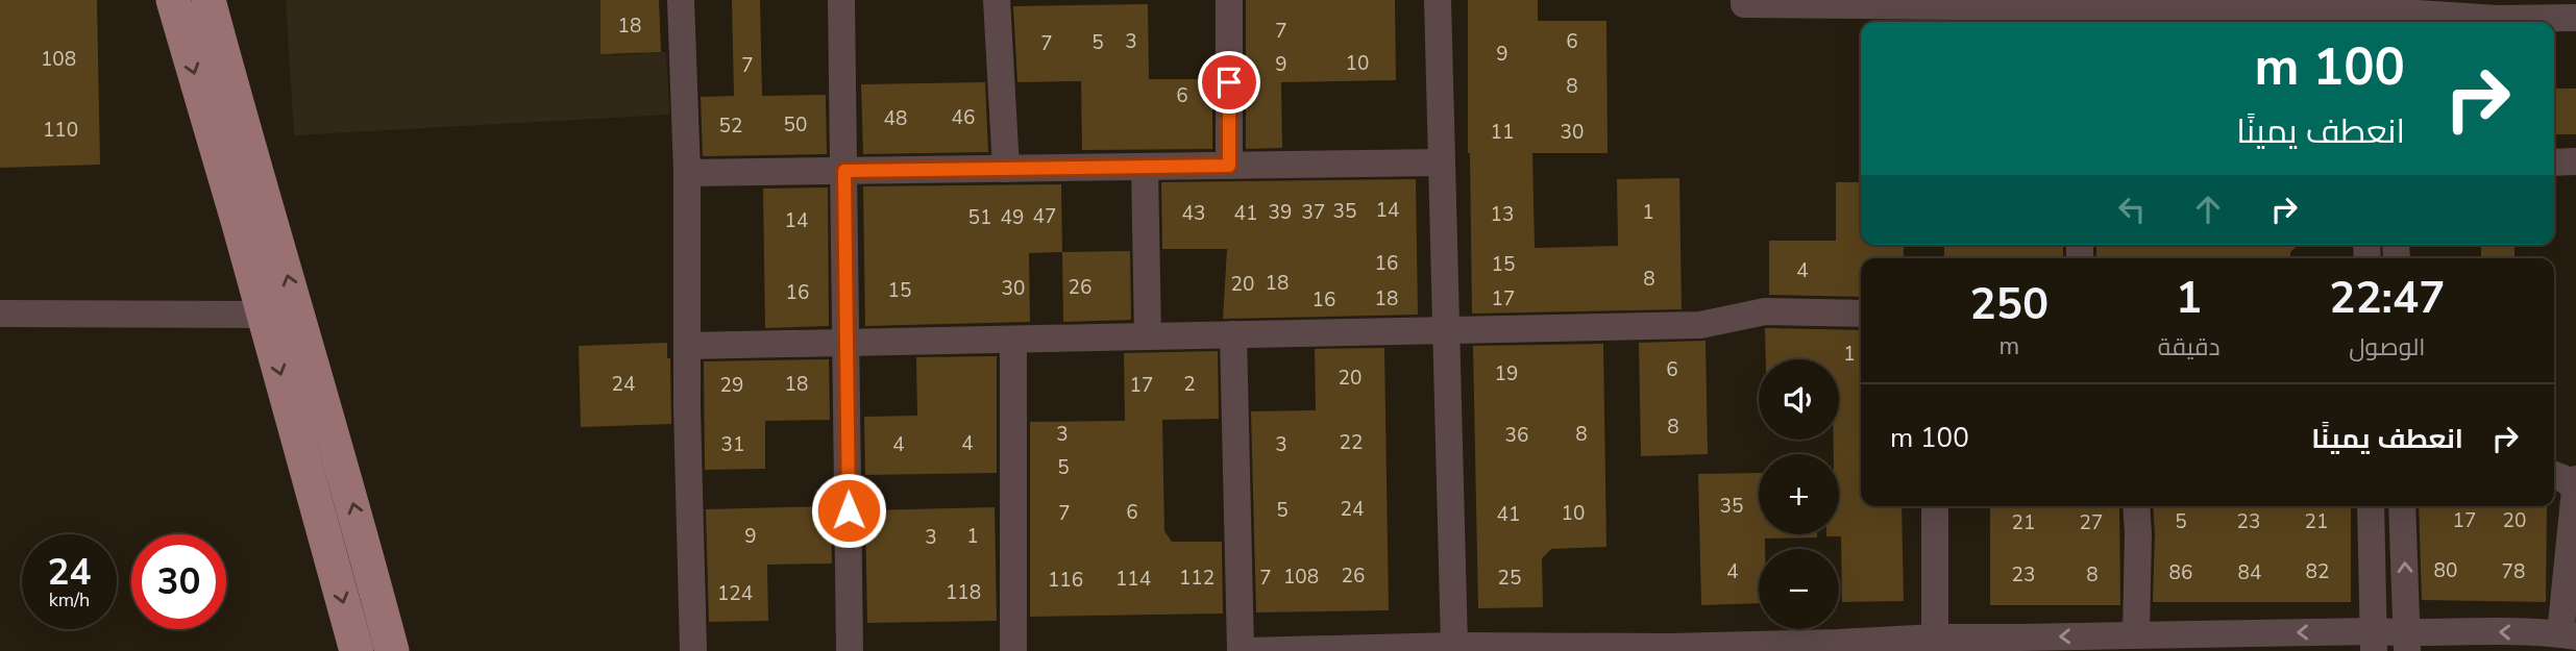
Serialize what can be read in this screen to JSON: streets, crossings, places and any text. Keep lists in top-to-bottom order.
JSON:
{
  "house_numbers": [
    "18",
    "7",
    "3",
    "6",
    "5",
    "7",
    "9",
    "108",
    "10",
    "9",
    "7",
    "8",
    "6",
    "46",
    "48",
    "50",
    "52",
    "110",
    "11",
    "30",
    "14",
    "35",
    "39",
    "37",
    "1",
    "43",
    "41",
    "13",
    "47",
    "51",
    "49",
    "14",
    "16",
    "15",
    "4",
    "8",
    "18",
    "20",
    "26",
    "30",
    "15",
    "16",
    "18",
    "17",
    "16",
    "1",
    "6",
    "19",
    "20",
    "24",
    "18",
    "2",
    "29",
    "17",
    "8",
    "3",
    "8",
    "36",
    "22",
    "4",
    "31",
    "4",
    "3",
    "5",
    "35",
    "24",
    "5",
    "6",
    "7",
    "10",
    "41",
    "17",
    "20",
    "5",
    "23",
    "21",
    "21",
    "27",
    "9",
    "1",
    "3",
    "80",
    "4",
    "82",
    "78",
    "86",
    "84",
    "23",
    "8",
    "26",
    "108",
    "112",
    "7",
    "25",
    "114",
    "116",
    "118",
    "124"
  ],
  "page": {
    "turn": ["100 m", "انعطف يمينًا"],
    "eta": [
      "22:47",
      "الوصول",
      "1",
      "دقيقة",
      "250",
      "m"
    ],
    "map_buttons": ["+", "−"],
    "list": [
      {
        "name": "انعطف يمينًا",
        "value": "100 m"
      }
    ],
    "speed": "24 km/h",
    "limit": "30"
  }
}
